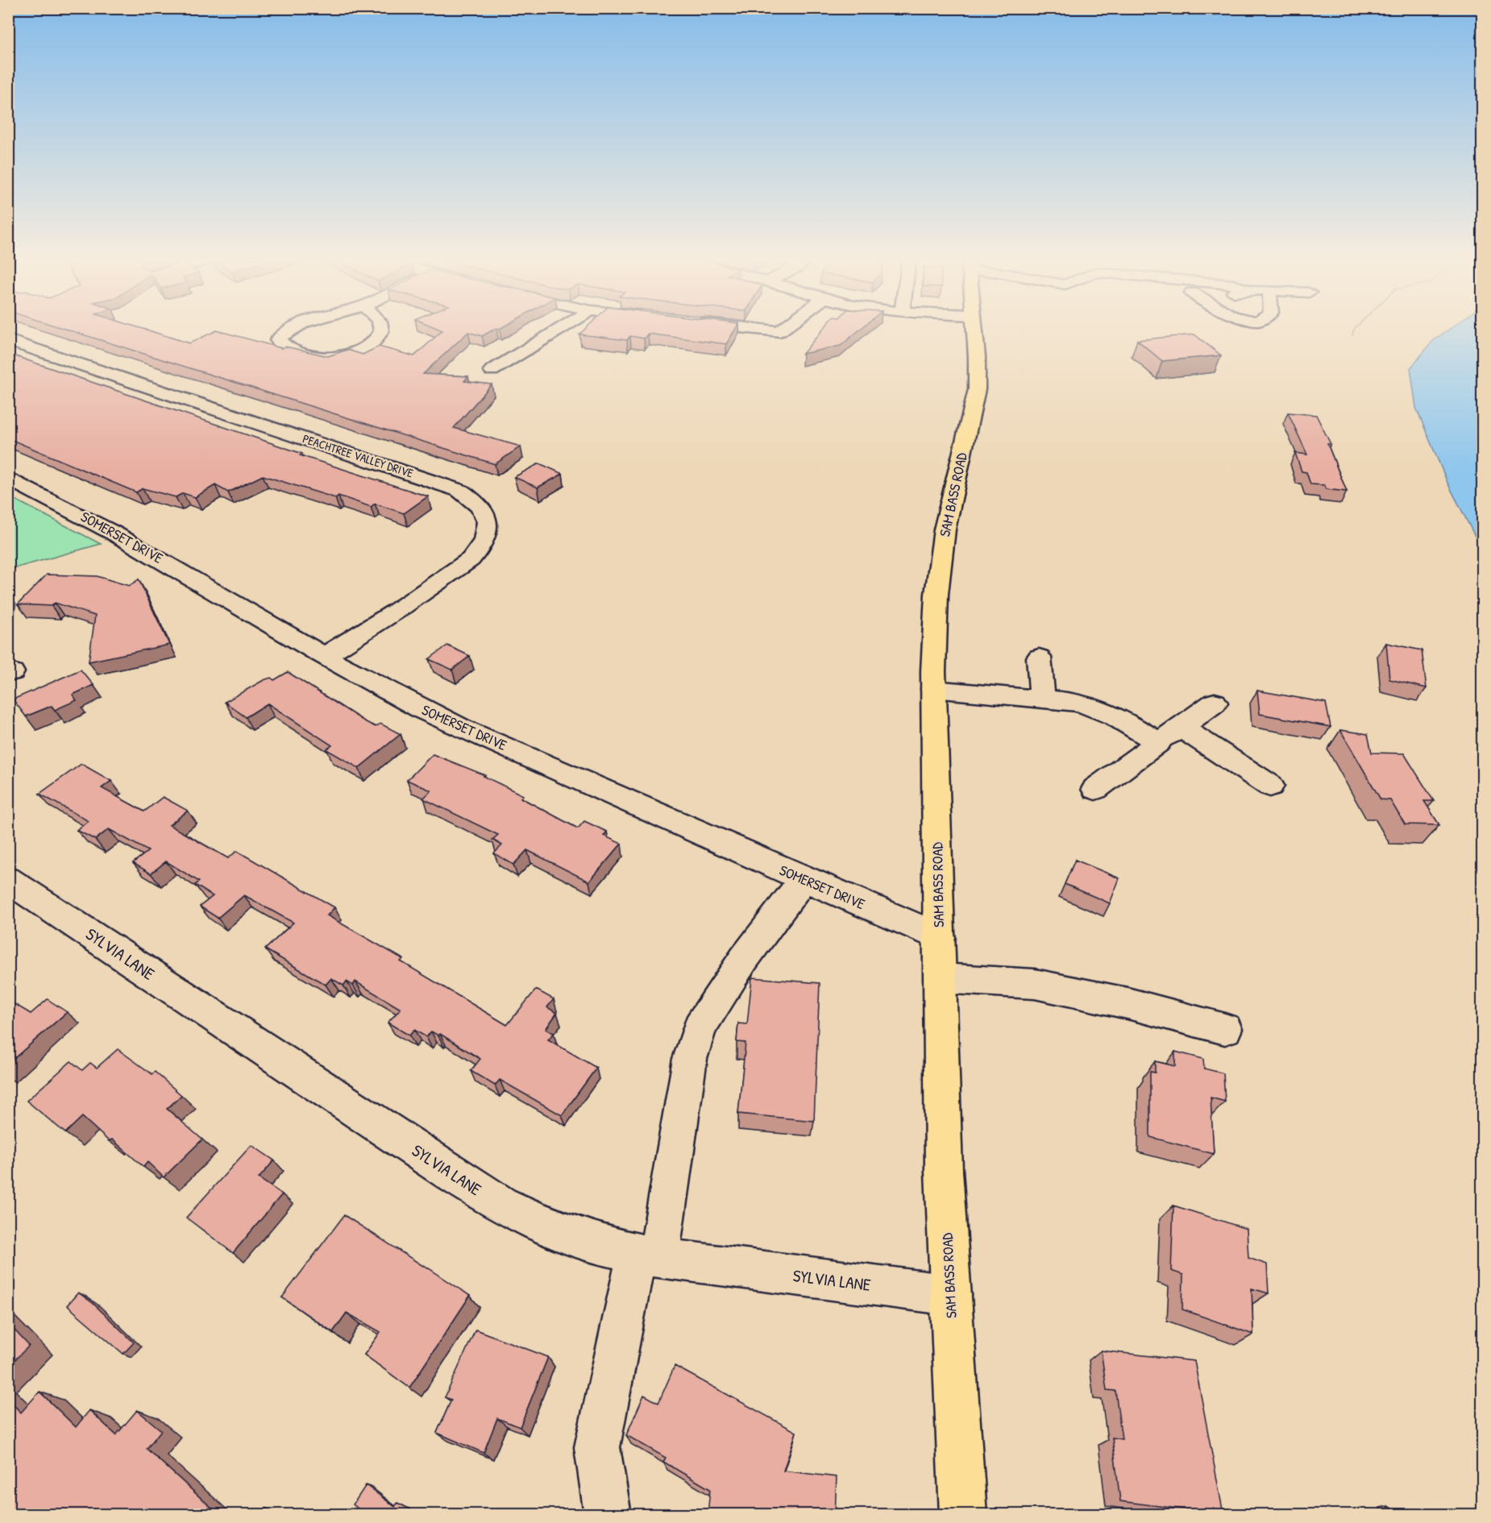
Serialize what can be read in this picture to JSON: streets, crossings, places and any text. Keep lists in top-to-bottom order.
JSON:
{
  "streets": {
    "main road": ["SAM BASS ROAD"],
    "street": ["PEACHTREE VALLEY DRIVE", "SOMERSET DRIVE", "SYLVIA LANE"]
  },
  "crossings": [
    ["PEACHTREE VALLEY DRIVE", "SOMERSET DRIVE"],
    ["SAM BASS ROAD", "SOMERSET DRIVE"],
    ["SAM BASS ROAD", "SYLVIA LANE"]
  ]
}
